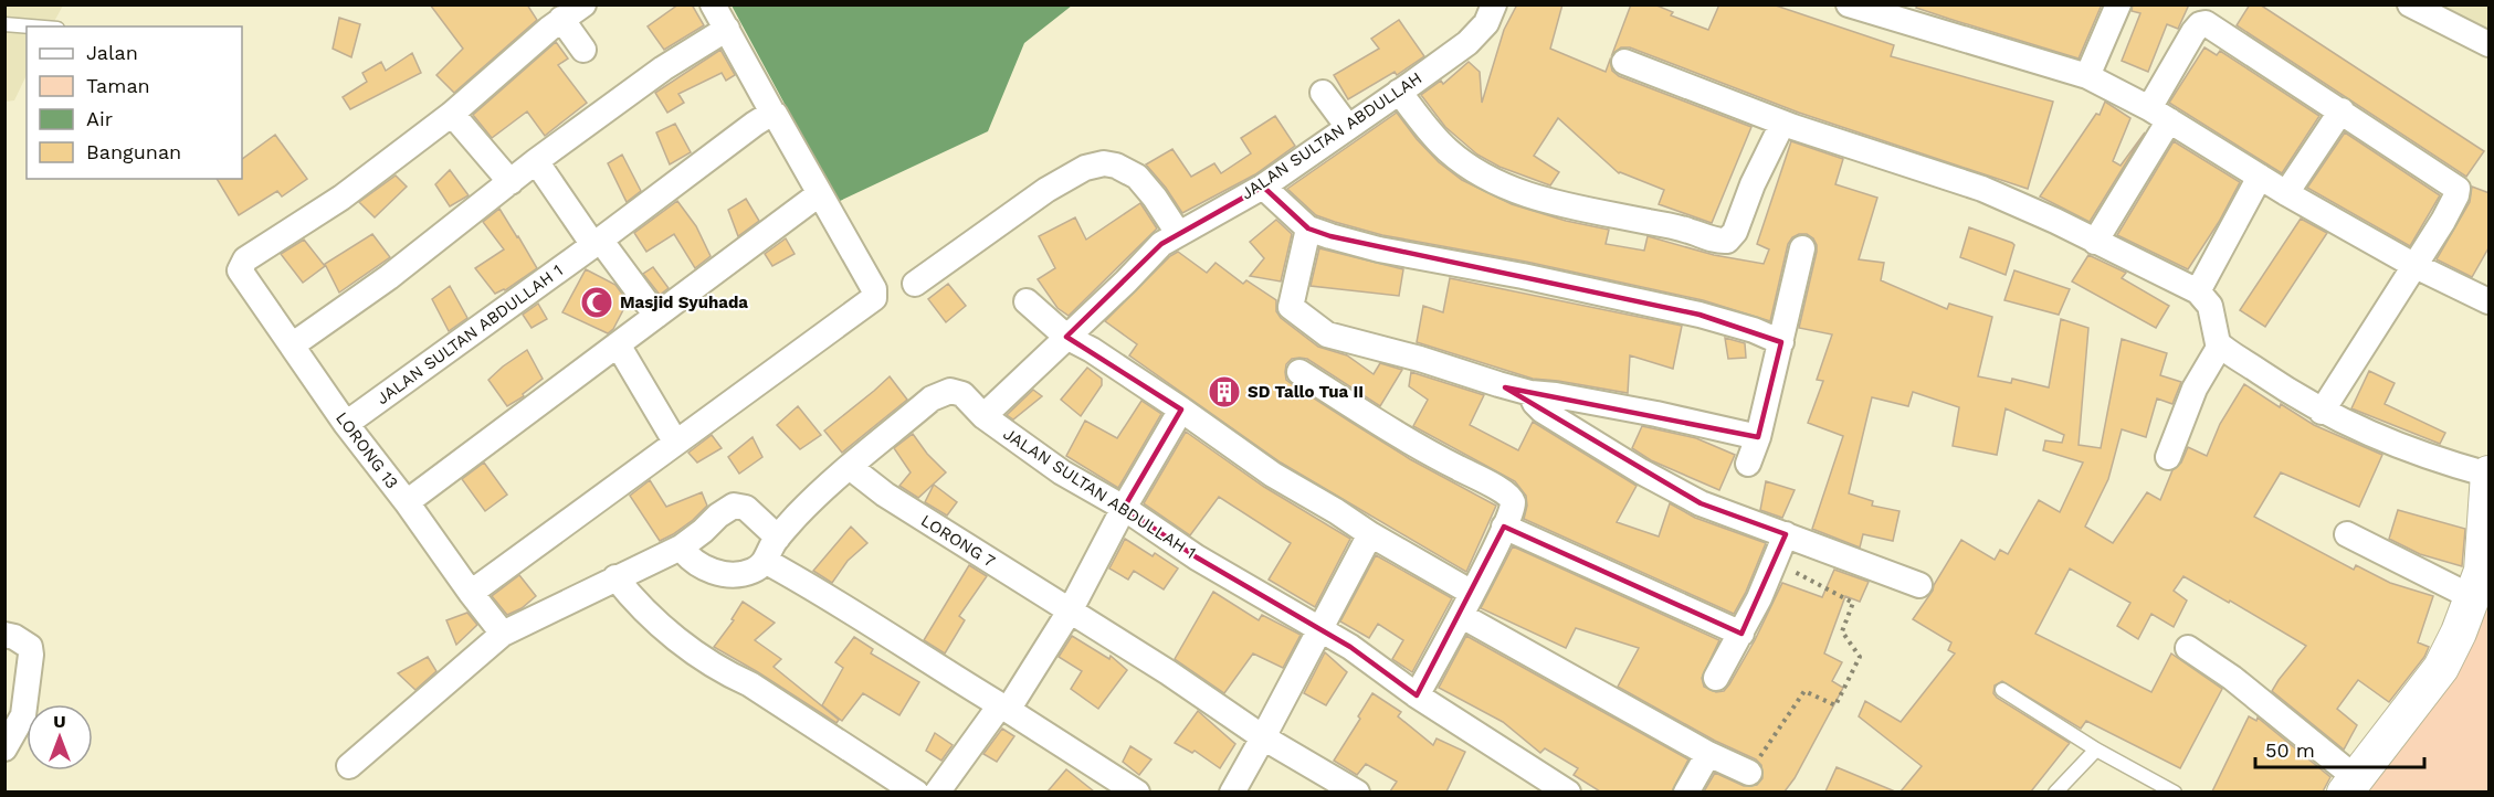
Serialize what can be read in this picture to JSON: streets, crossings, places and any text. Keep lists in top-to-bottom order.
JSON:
{
  "streets": {
    "street": [
      "JALAN SULTAN ABDULLAH",
      "JALAN SULTAN ABDULLAH 1",
      "LORONG 13",
      "LORONG 7"
    ]
  },
  "crossings": [
    ["JALAN SULTAN ABDULLAH", "JALAN SULTAN ABDULLAH 1"],
    ["JALAN SULTAN ABDULLAH 1", "LORONG 13"],
    ["JALAN SULTAN ABDULLAH 1", "LORONG 7"]
  ],
  "places": {
    "mosque": ["Masjid Syuhada"],
    "building": ["SD Tallo Tua II"]
  },
  "legend": [
    "Jalan",
    "Taman",
    "Air",
    "Bangunan"
  ],
  "scale_bar": "50 m",
  "north": "top"
}
